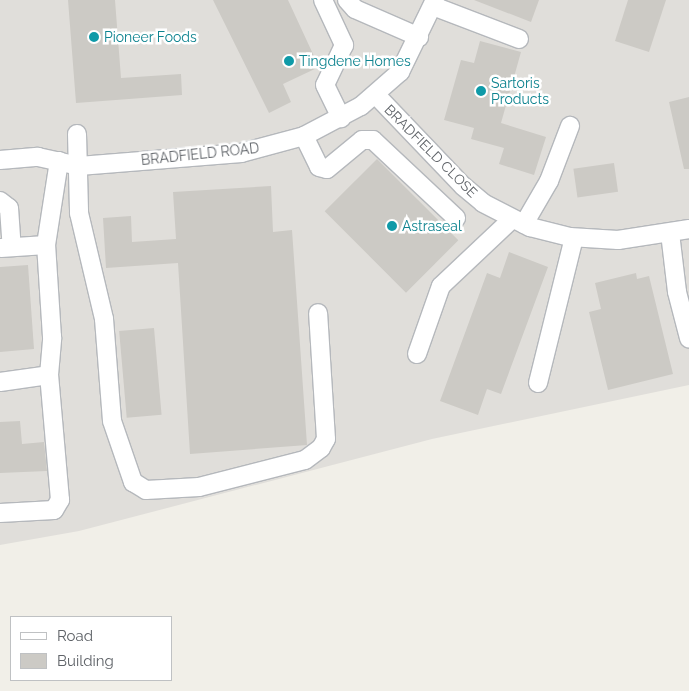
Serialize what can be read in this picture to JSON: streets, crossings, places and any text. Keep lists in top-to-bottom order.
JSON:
{
  "streets": {
    "street": ["BRADFIELD CLOSE", "BRADFIELD ROAD"]
  },
  "crossings": [
    ["BRADFIELD CLOSE", "BRADFIELD ROAD"]
  ],
  "places": [
    "Pioneer Foods",
    "Tingdene Homes",
    "Sartoris Products",
    "Astraseal"
  ],
  "legend": ["Road", "Building"]
}
